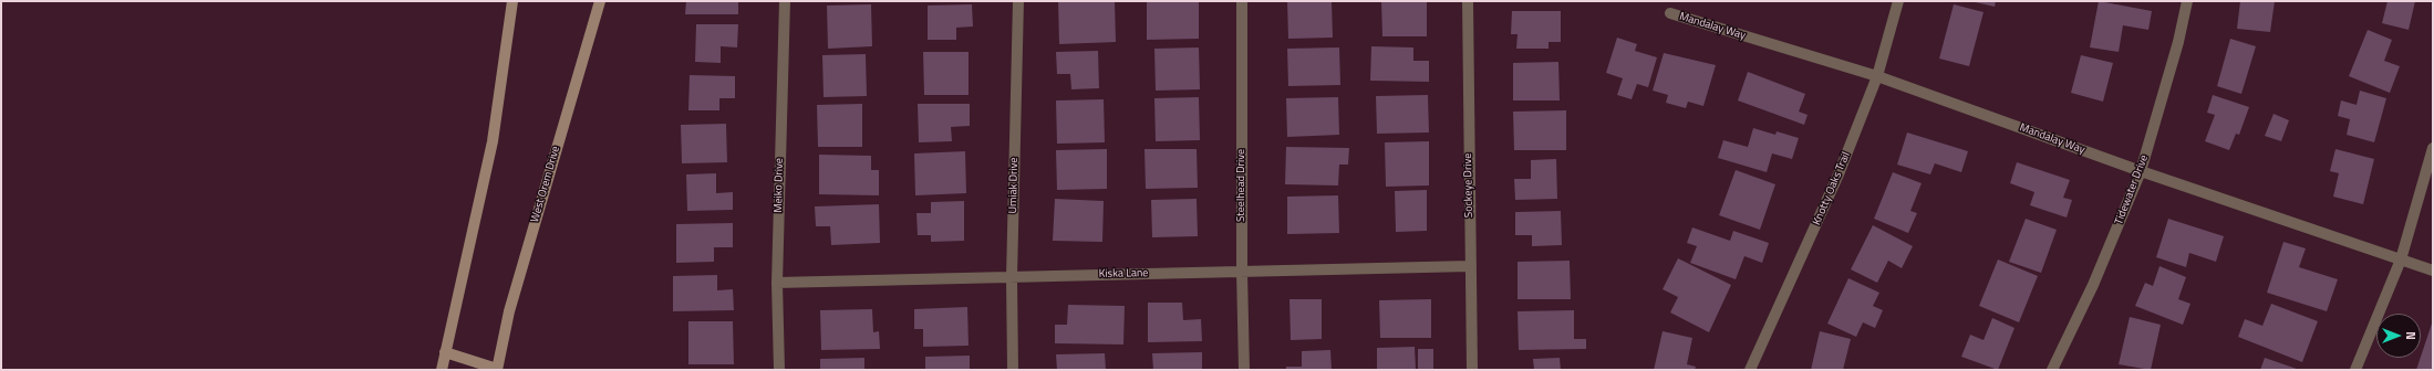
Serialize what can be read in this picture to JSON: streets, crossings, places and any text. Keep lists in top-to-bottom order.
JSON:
{
  "streets": {
    "main road": ["West Orem Drive"],
    "street": [
      "Mandalay Way",
      "Meiko Drive",
      "Umiak Drive",
      "Steelhead Drive",
      "Sockeye Drive",
      "Knotty Oaks Trail",
      "Tidewater Drive",
      "Kiska Lane"
    ]
  },
  "crossings": [
    ["Mandalay Way", "Knotty Oaks Trail"],
    ["Mandalay Way", "Tidewater Drive"],
    ["Meiko Drive", "Kiska Lane"],
    ["Umiak Drive", "Kiska Lane"],
    ["Steelhead Drive", "Kiska Lane"],
    ["Sockeye Drive", "Kiska Lane"]
  ],
  "north": "right"
}
